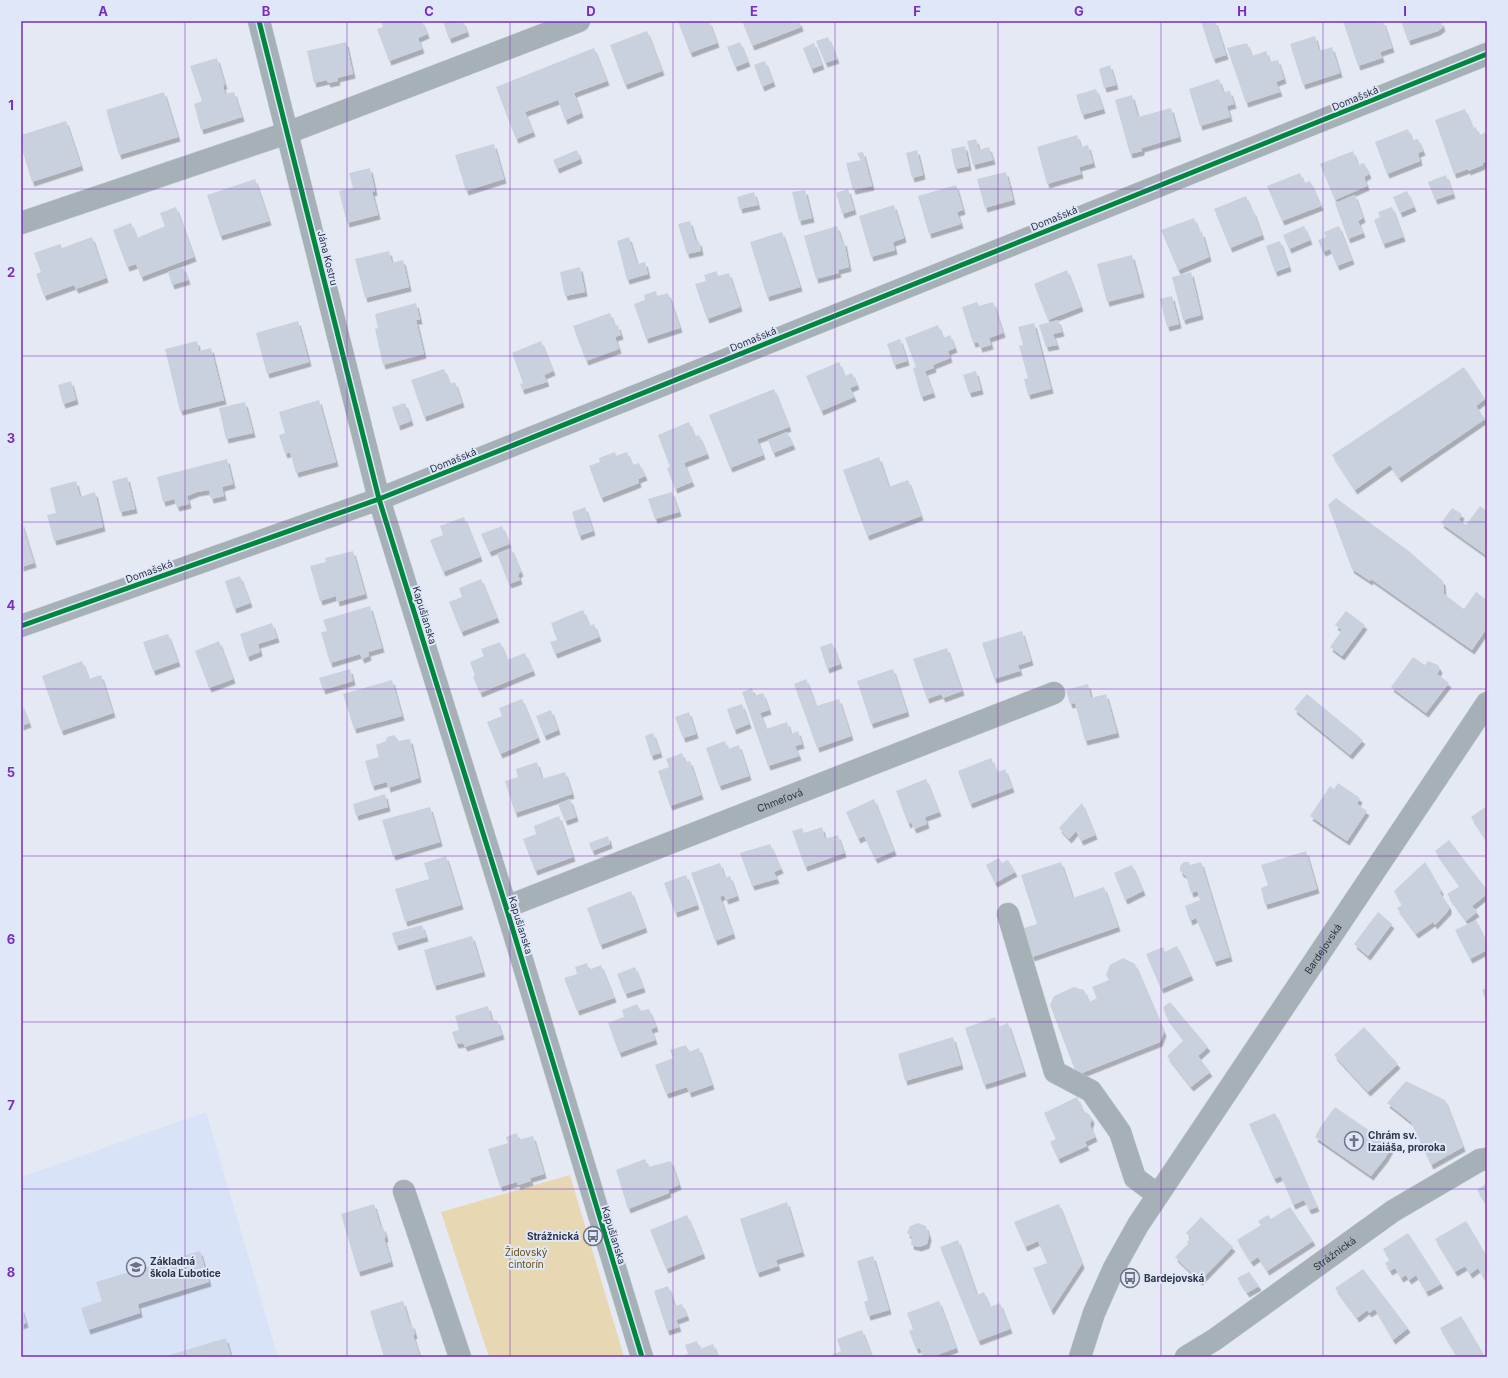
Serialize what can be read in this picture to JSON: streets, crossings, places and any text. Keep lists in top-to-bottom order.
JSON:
{
  "streets": {
    "street": [
      "Domašská",
      "Jána Kostru",
      "Kapušianska",
      "Chmeľová",
      "Bardejovská",
      "Strážnická"
    ]
  },
  "crossings": [
    ["Domašská", "Jána Kostru"],
    ["Domašská", "Kapušianska"],
    ["Jána Kostru", "Kapušianska"],
    ["Kapušianska", "Chmeľová"]
  ],
  "parks": ["Židovský cintorín"],
  "places": {
    "church": ["Chrám sv. Izaiáša, proroka"],
    "bus stop": ["Strážnická", "Bardejovská"],
    "school or university": ["Základná škola Ľubotice"]
  },
  "grid": {
    "columns": [
      "A",
      "B",
      "C",
      "D",
      "E",
      "F",
      "G",
      "H",
      "I"
    ],
    "rows": [
      "1",
      "2",
      "3",
      "4",
      "5",
      "6",
      "7",
      "8"
    ]
  }
}
